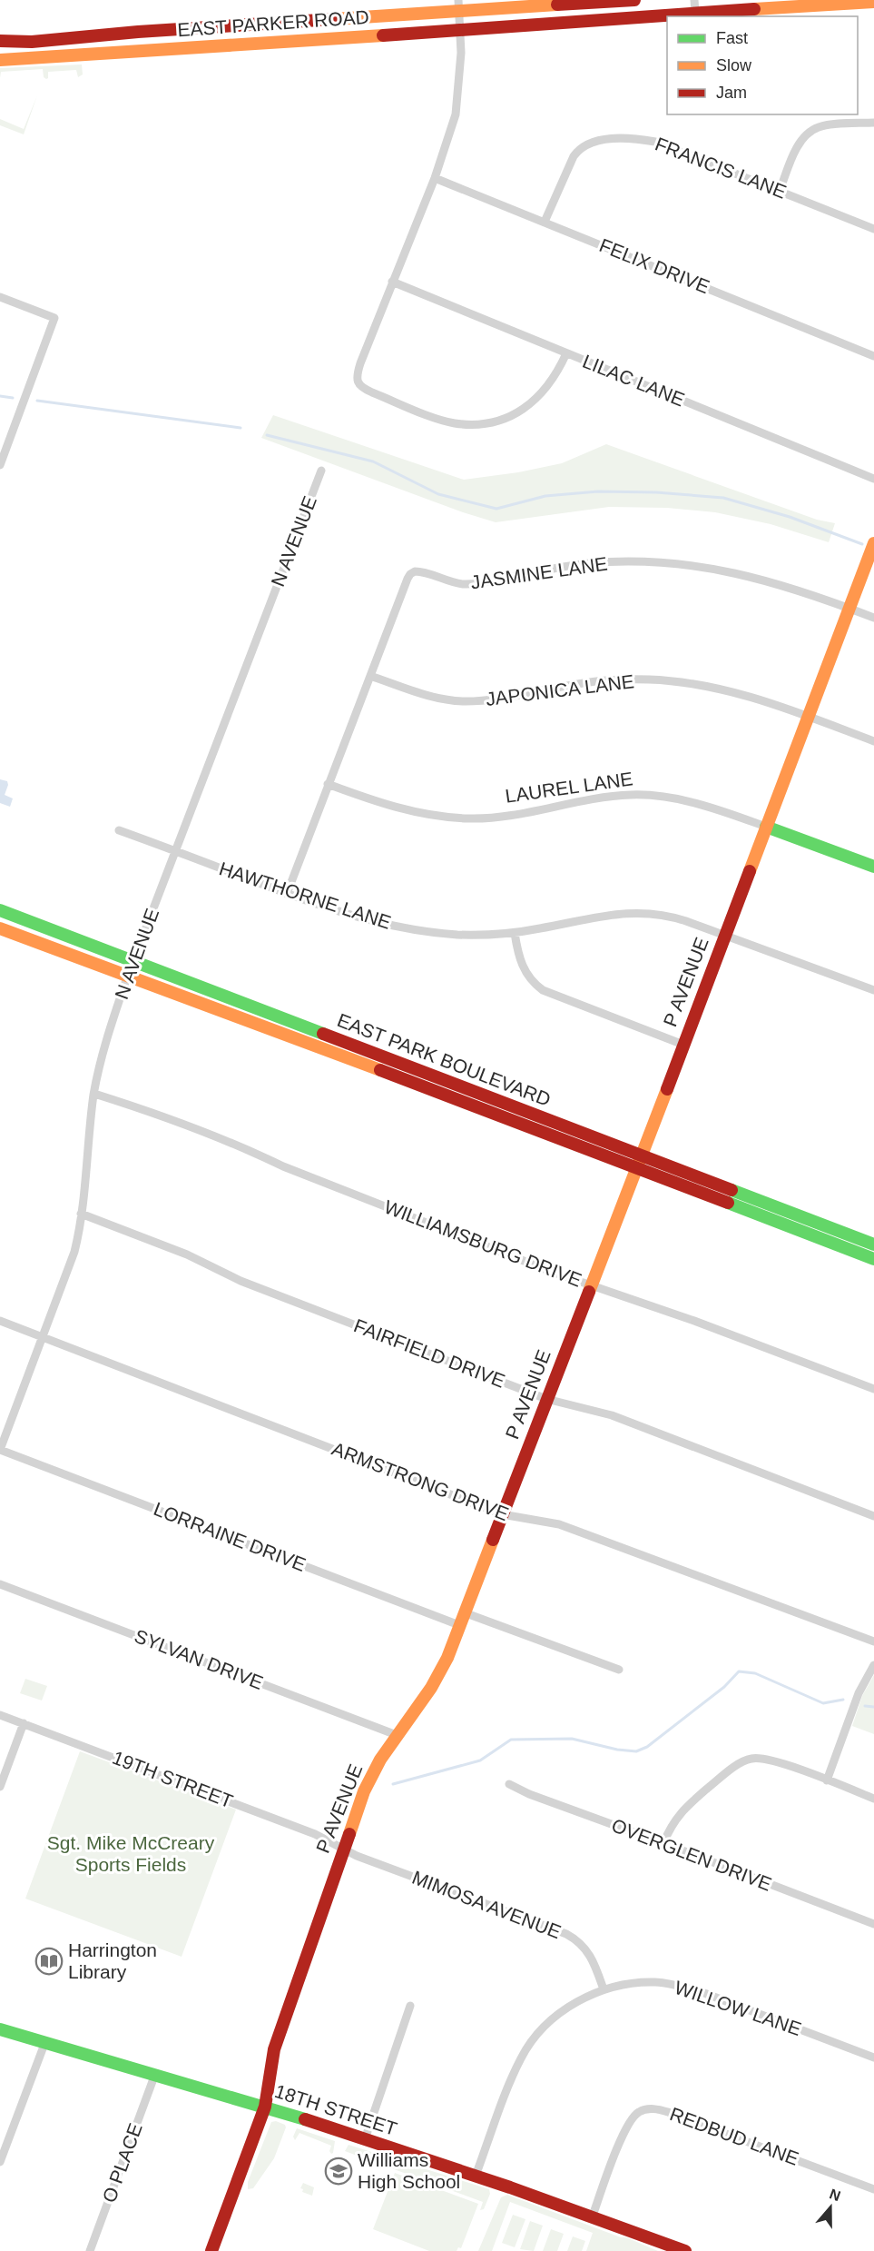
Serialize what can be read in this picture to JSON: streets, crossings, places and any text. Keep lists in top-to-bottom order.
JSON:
{
  "streets": {
    "main road": [
      "EAST PARKER ROAD",
      "LAUREL LANE",
      "P AVENUE",
      "EAST PARK BOULEVARD",
      "18TH STREET"
    ],
    "street": [
      "FRANCIS LANE",
      "FELIX DRIVE",
      "LILAC LANE",
      "N AVENUE",
      "JASMINE LANE",
      "JAPONICA LANE",
      "HAWTHORNE LANE",
      "WILLIAMSBURG DRIVE",
      "FAIRFIELD DRIVE",
      "ARMSTRONG DRIVE",
      "LORRAINE DRIVE",
      "SYLVAN DRIVE",
      "19TH STREET",
      "OVERGLEN DRIVE",
      "MIMOSA AVENUE",
      "WILLOW LANE",
      "REDBUD LANE",
      "O PLACE"
    ]
  },
  "crossings": [
    ["FRANCIS LANE", "FELIX DRIVE"],
    ["N AVENUE", "HAWTHORNE LANE"],
    ["N AVENUE", "EAST PARK BOULEVARD"],
    ["N AVENUE", "WILLIAMSBURG DRIVE"],
    ["N AVENUE", "FAIRFIELD DRIVE"],
    ["N AVENUE", "ARMSTRONG DRIVE"],
    ["N AVENUE", "LORRAINE DRIVE"],
    ["JASMINE LANE", "JAPONICA LANE"],
    ["JASMINE LANE", "LAUREL LANE"],
    ["JASMINE LANE", "HAWTHORNE LANE"],
    ["JASMINE LANE", "P AVENUE"],
    ["JAPONICA LANE", "P AVENUE"],
    ["LAUREL LANE", "P AVENUE"],
    ["HAWTHORNE LANE", "P AVENUE"],
    ["P AVENUE", "EAST PARK BOULEVARD"],
    ["P AVENUE", "WILLIAMSBURG DRIVE"],
    ["P AVENUE", "FAIRFIELD DRIVE"],
    ["P AVENUE", "ARMSTRONG DRIVE"],
    ["P AVENUE", "LORRAINE DRIVE"],
    ["P AVENUE", "SYLVAN DRIVE"],
    ["P AVENUE", "19TH STREET"],
    ["P AVENUE", "MIMOSA AVENUE"],
    ["P AVENUE", "18TH STREET"],
    ["19TH STREET", "MIMOSA AVENUE"],
    ["MIMOSA AVENUE", "WILLOW LANE"],
    ["WILLOW LANE", "18TH STREET"],
    ["18TH STREET", "REDBUD LANE"],
    ["18TH STREET", "O PLACE"]
  ],
  "parks": ["Sgt. Mike McCreary Sports Fields"],
  "places": {
    "library": ["Harrington Library"],
    "school or university": ["Williams High School"]
  },
  "legend": ["Fast", "Slow", "Jam"],
  "north": "top"
}
